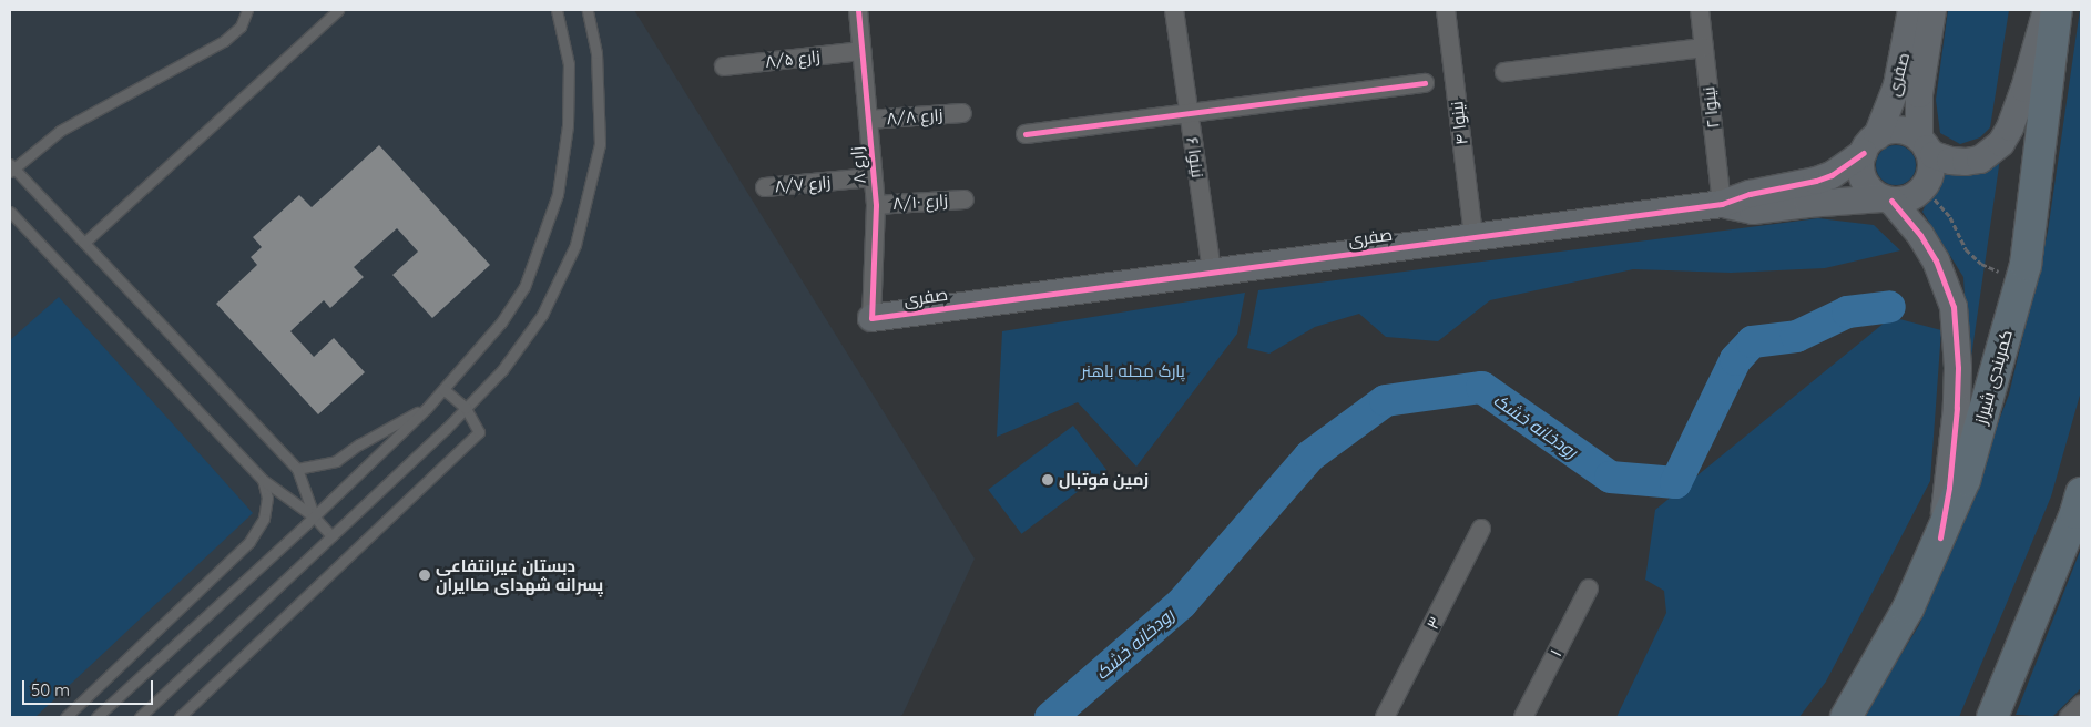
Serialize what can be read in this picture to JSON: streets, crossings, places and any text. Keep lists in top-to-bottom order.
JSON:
{
  "streets": {
    "highway": ["کمربندی شیراز"],
    "street": [
      "۸/۵ زارع",
      "صفری",
      "۲ نینوا",
      "۸/۸ زارع",
      "۴ نینوا",
      "۶ نینوا",
      "۸ زارع",
      "۸/۷ زارع",
      "۸/۱۰ زارع",
      "۳",
      "۱"
    ]
  },
  "crossings": [
    ["۸/۵ زارع", "۸ زارع"],
    ["صفری", "۲ نینوا"],
    ["صفری", "۴ نینوا"],
    ["صفری", "۶ نینوا"],
    ["صفری", "۸ زارع"],
    ["۸/۸ زارع", "۸ زارع"],
    ["۸ زارع", "۸/۷ زارع"],
    ["۸ زارع", "۸/۱۰ زارع"]
  ],
  "water": ["رودخانه خشک"],
  "parks": ["پارک محله باهنر"],
  "places": ["زمین فوتبال", "دبستان غیرانتفاعی پسرانه شهدای صاایران"],
  "scale_bar": "50 m"
}
